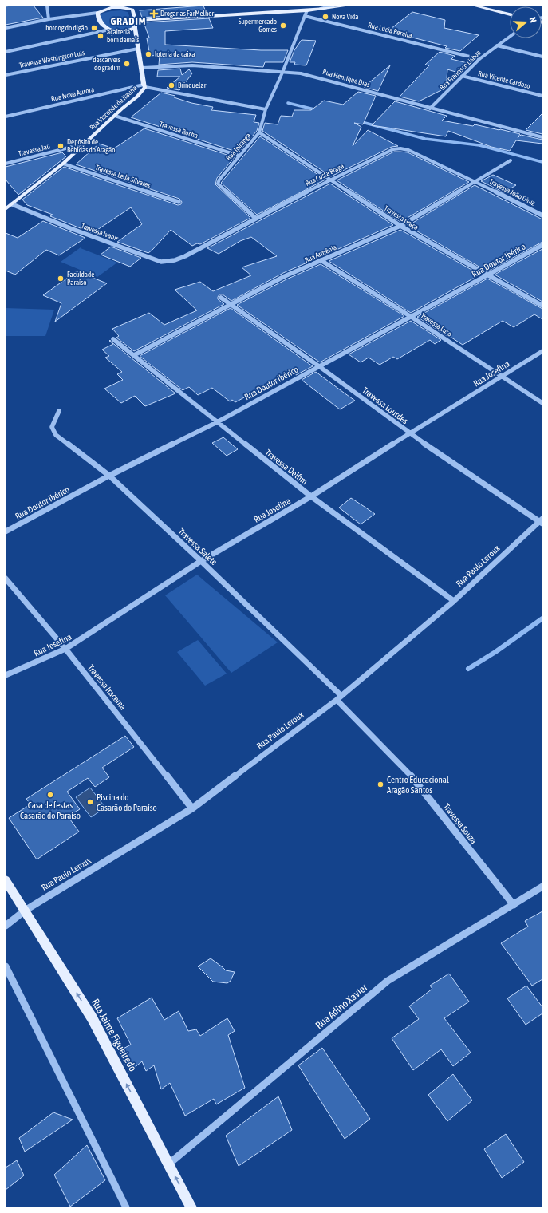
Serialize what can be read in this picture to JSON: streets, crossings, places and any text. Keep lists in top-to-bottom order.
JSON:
{
  "streets": {
    "main road": ["Rua Visconde de Itaúna", "Rua Jaime Figueiredo"],
    "street": [
      "Rua Lúcia Pereira",
      "Travessa Washington Luís",
      "Rua Francisco Lisboa",
      "Rua Henrique Dias",
      "Rua Vicente Cardoso",
      "Rua Nova Aurora",
      "Travessa Rocha",
      "Rua Ipiranga",
      "Travessa Jaú",
      "Rua Costa Braga",
      "Travessa Leda Silvares",
      "Travessa João Diniz",
      "Travessa Graça",
      "Travessa Ivanir",
      "Rua Armênia",
      "Rua Doutor Ibérico",
      "Travessa Luso",
      "Rua Josefina",
      "Travessa Lourdes",
      "Travessa Delfim",
      "Travessa Salete",
      "Rua Paulo Leroux",
      "Travessa Iracema",
      "Travessa Souza",
      "Rua Adino Xavier"
    ]
  },
  "crossings": [
    ["Rua Lúcia Pereira", "Rua Francisco Lisboa"],
    ["Rua Lúcia Pereira", "Rua Ipiranga"],
    ["Travessa Washington Luís", "Rua Visconde de Itaúna"],
    ["Rua Francisco Lisboa", "Rua Henrique Dias"],
    ["Rua Francisco Lisboa", "Rua Vicente Cardoso"],
    ["Rua Henrique Dias", "Rua Visconde de Itaúna"],
    ["Rua Henrique Dias", "Rua Ipiranga"],
    ["Rua Nova Aurora", "Rua Visconde de Itaúna"],
    ["Rua Visconde de Itaúna", "Travessa Rocha"],
    ["Rua Visconde de Itaúna", "Travessa Jaú"],
    ["Rua Visconde de Itaúna", "Travessa Leda Silvares"],
    ["Rua Visconde de Itaúna", "Travessa Ivanir"],
    ["Travessa Rocha", "Rua Ipiranga"],
    ["Rua Ipiranga", "Rua Costa Braga"],
    ["Rua Ipiranga", "Travessa Graça"],
    ["Rua Costa Braga", "Travessa João Diniz"],
    ["Rua Costa Braga", "Travessa Graça"],
    ["Rua Costa Braga", "Travessa Ivanir"],
    ["Rua Costa Braga", "Rua Armênia"],
    ["Travessa João Diniz", "Rua Armênia"],
    ["Travessa Graça", "Rua Armênia"],
    ["Travessa Graça", "Rua Doutor Ibérico"],
    ["Rua Armênia", "Travessa Luso"],
    ["Rua Armênia", "Travessa Lourdes"],
    ["Rua Armênia", "Travessa Delfim"],
    ["Rua Doutor Ibérico", "Travessa Luso"],
    ["Rua Doutor Ibérico", "Travessa Lourdes"],
    ["Rua Doutor Ibérico", "Travessa Delfim"],
    ["Rua Doutor Ibérico", "Travessa Salete"],
    ["Travessa Luso", "Rua Josefina"],
    ["Rua Josefina", "Travessa Lourdes"],
    ["Rua Josefina", "Travessa Delfim"],
    ["Rua Josefina", "Travessa Salete"],
    ["Rua Josefina", "Travessa Iracema"],
    ["Travessa Lourdes", "Rua Paulo Leroux"],
    ["Travessa Delfim", "Rua Paulo Leroux"],
    ["Travessa Salete", "Rua Paulo Leroux"],
    ["Travessa Salete", "Travessa Souza"],
    ["Rua Paulo Leroux", "Travessa Iracema"],
    ["Rua Paulo Leroux", "Travessa Souza"],
    ["Rua Paulo Leroux", "Rua Jaime Figueiredo"],
    ["Travessa Souza", "Rua Adino Xavier"],
    ["Rua Adino Xavier", "Rua Jaime Figueiredo"]
  ],
  "one_way": ["Rua Jaime Figueiredo"],
  "districts": ["GRADIM"],
  "places": {
    "health": ["Drogarias FarMelhor"],
    "other": [
      "Nova Vida",
      "Supermercado Gomes",
      "hotdog do digão",
      "açaiteria bom demais",
      "loteria da caixa",
      "descarveis do gradim",
      "Brinquelar",
      "Depósito de Bebidas do Aragão",
      "Faculdade Paraíso",
      "Centro Educacional Aragão Santos",
      "Casa de festas Casarão do Paraíso",
      "Piscina do Casarão do Paraíso"
    ]
  },
  "north": "right"
}
